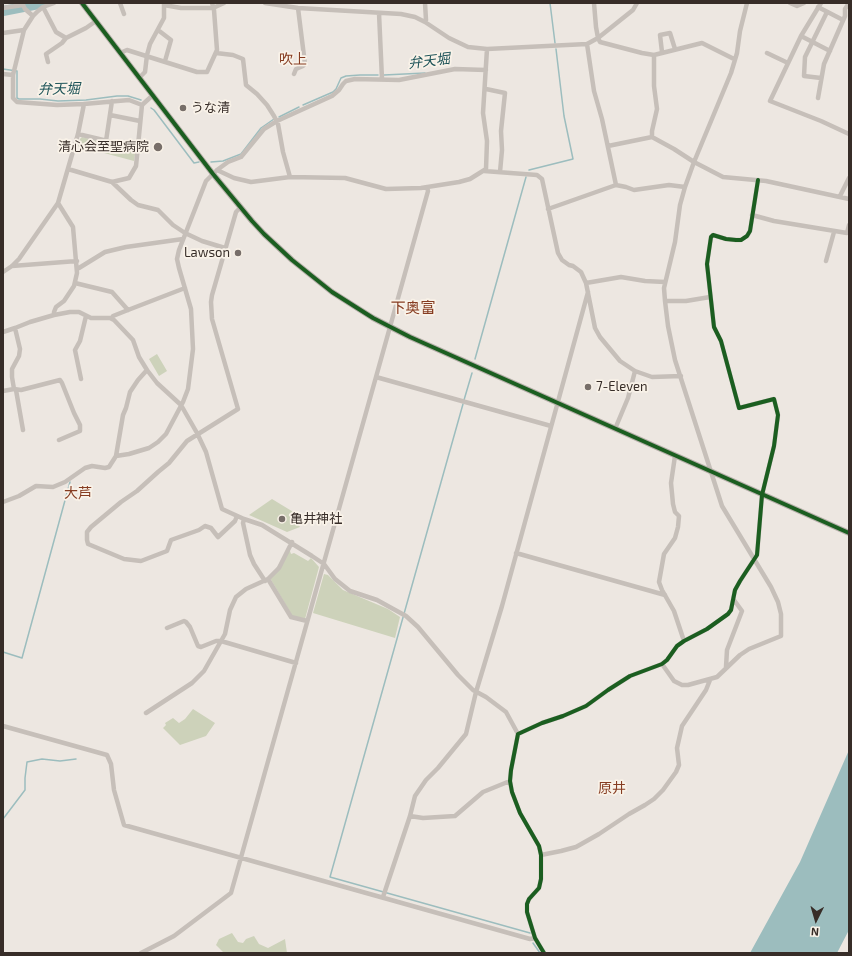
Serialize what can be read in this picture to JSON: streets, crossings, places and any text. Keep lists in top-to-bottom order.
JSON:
{
  "districts": [
    "吹上",
    "下奥富",
    "大芦",
    "原井"
  ],
  "water": ["弁天堀"],
  "places": [
    "うな清",
    "清心会至聖病院",
    "Lawson",
    "7-Eleven",
    "亀井神社"
  ],
  "north": "bottom"
}
